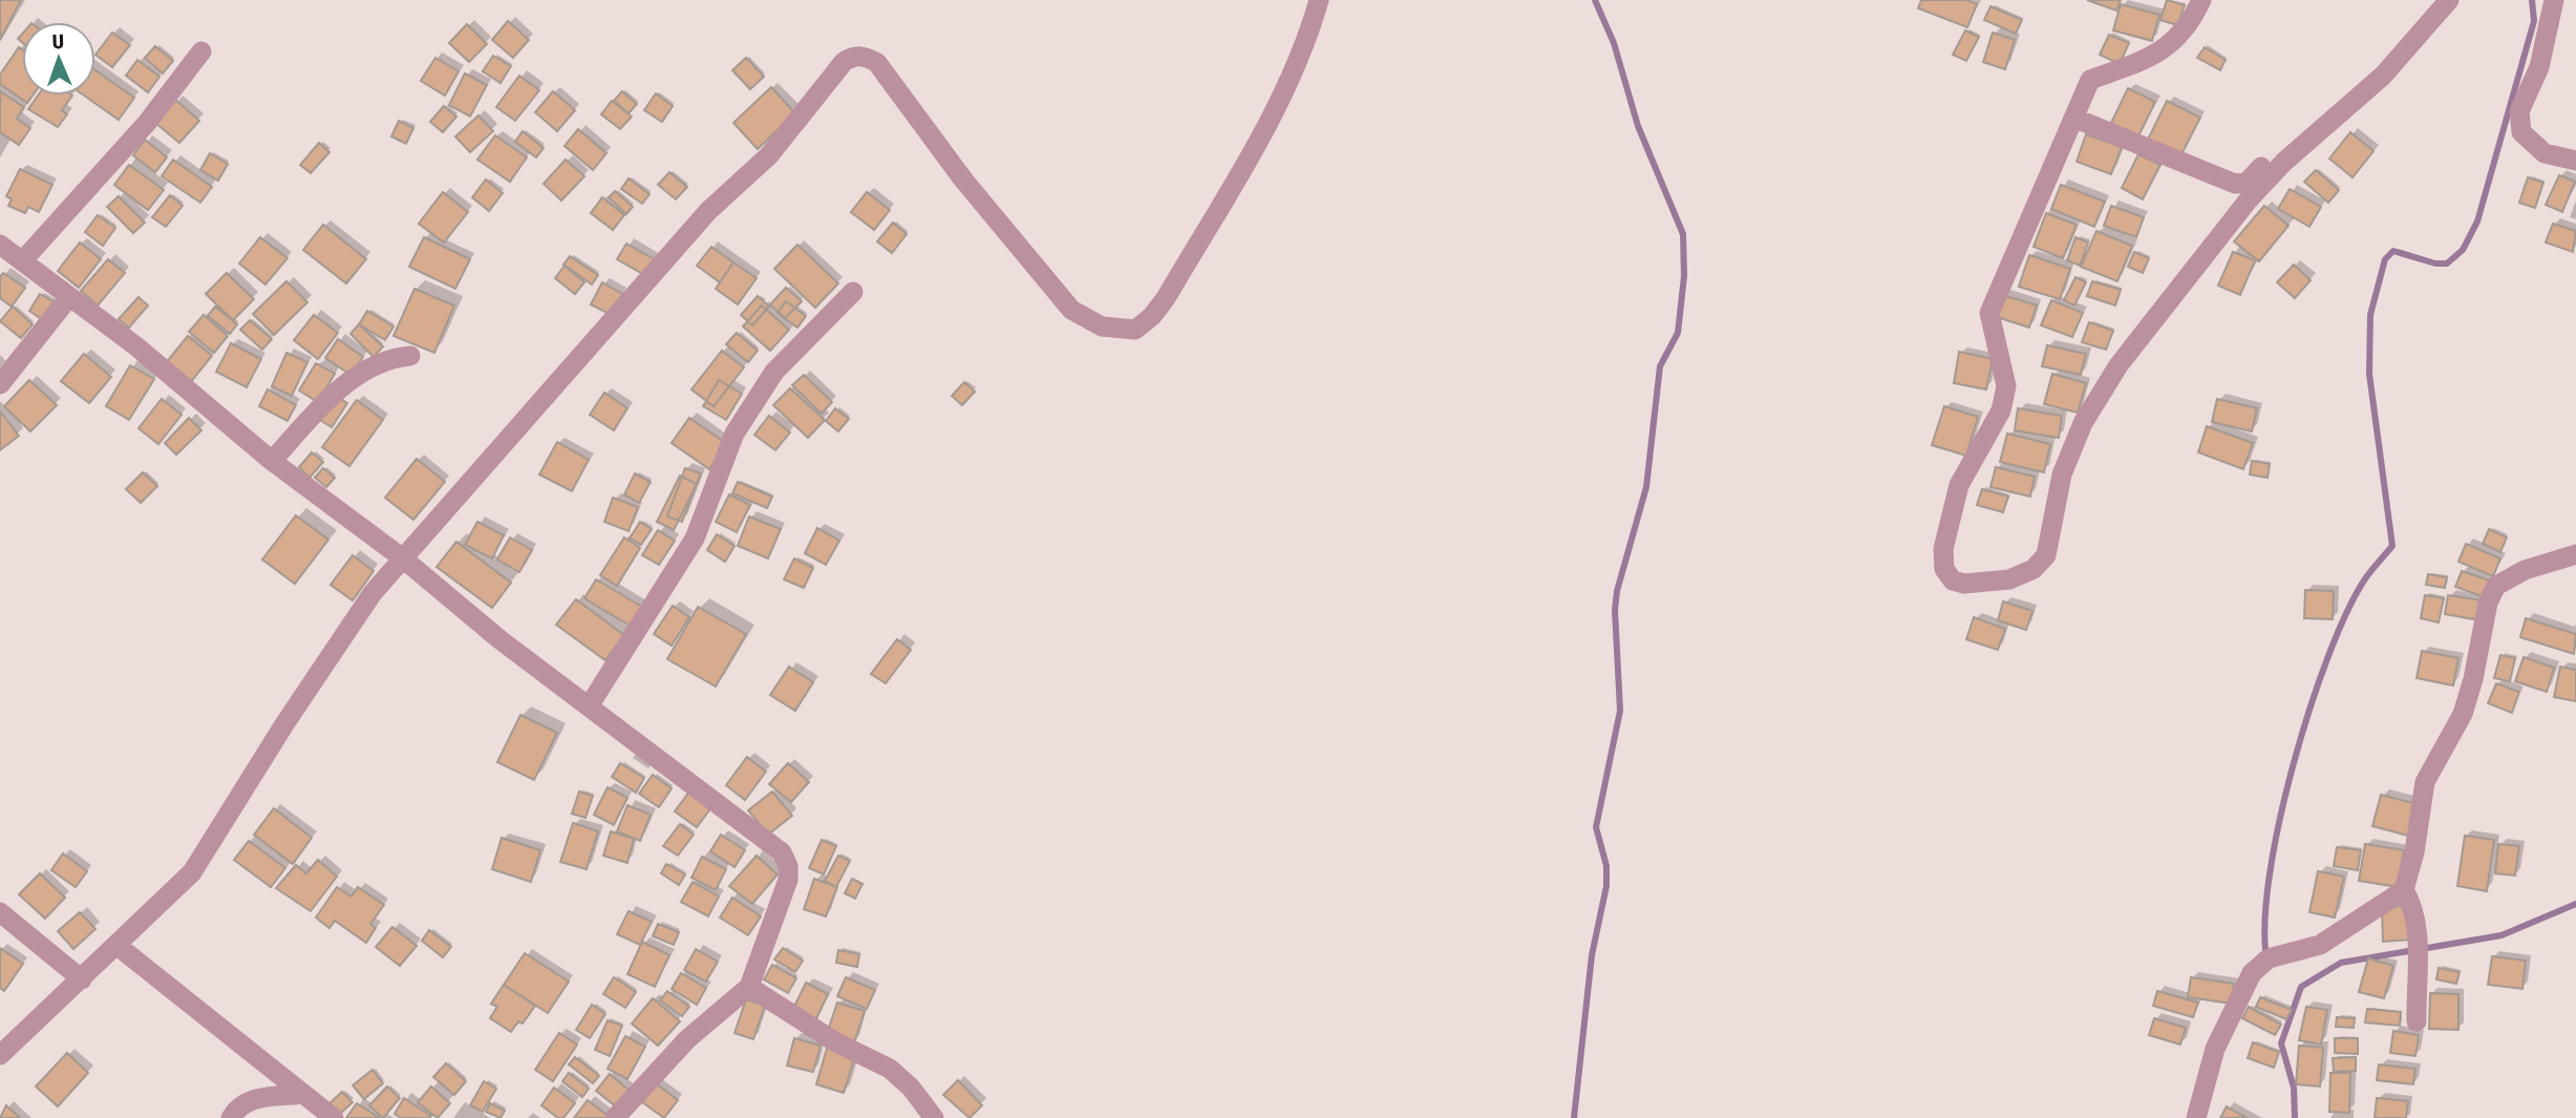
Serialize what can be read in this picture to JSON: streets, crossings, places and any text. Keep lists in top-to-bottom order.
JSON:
{
  "north": "top"
}
